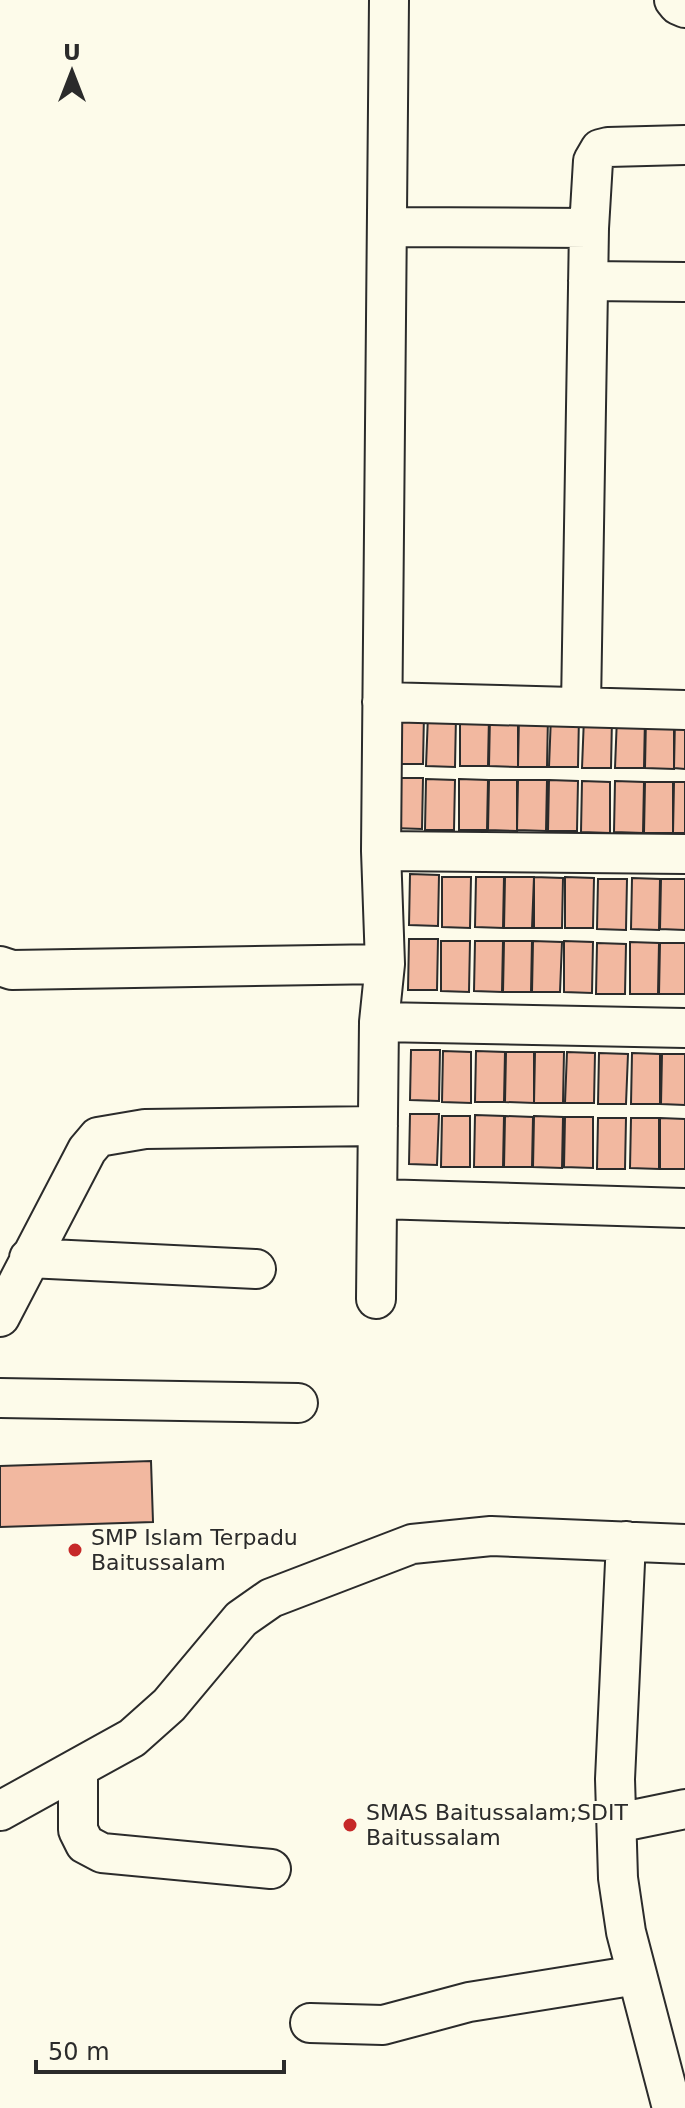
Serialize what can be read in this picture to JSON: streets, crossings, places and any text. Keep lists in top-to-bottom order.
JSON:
{
  "places": ["SMP Islam Terpadu Baitussalam", "SMAS Baitussalam;SDIT Baitussalam"],
  "scale_bar": "50 m",
  "north": "top"
}
